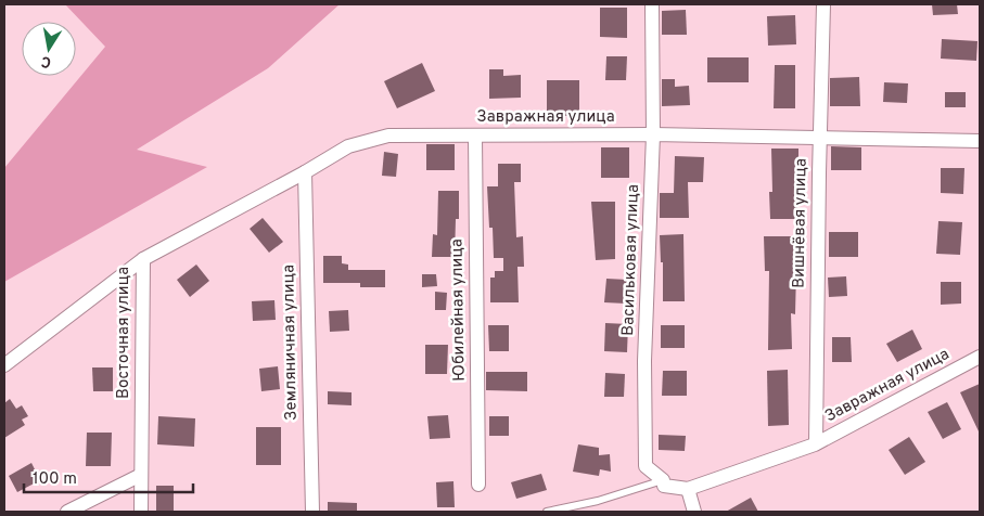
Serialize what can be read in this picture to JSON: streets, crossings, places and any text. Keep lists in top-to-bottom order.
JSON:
{
  "streets": {
    "street": [
      "Завражная улица",
      "Вишнёвая улица",
      "Васильковая улица",
      "Юбилейная улица",
      "Восточная улица",
      "Земляничная улица"
    ]
  },
  "crossings": [
    ["Завражная улица", "Вишнёвая улица"],
    ["Завражная улица", "Васильковая улица"],
    ["Завражная улица", "Юбилейная улица"],
    ["Завражная улица", "Восточная улица"],
    ["Завражная улица", "Земляничная улица"]
  ],
  "scale_bar": "100 m",
  "north": "bottom"
}
